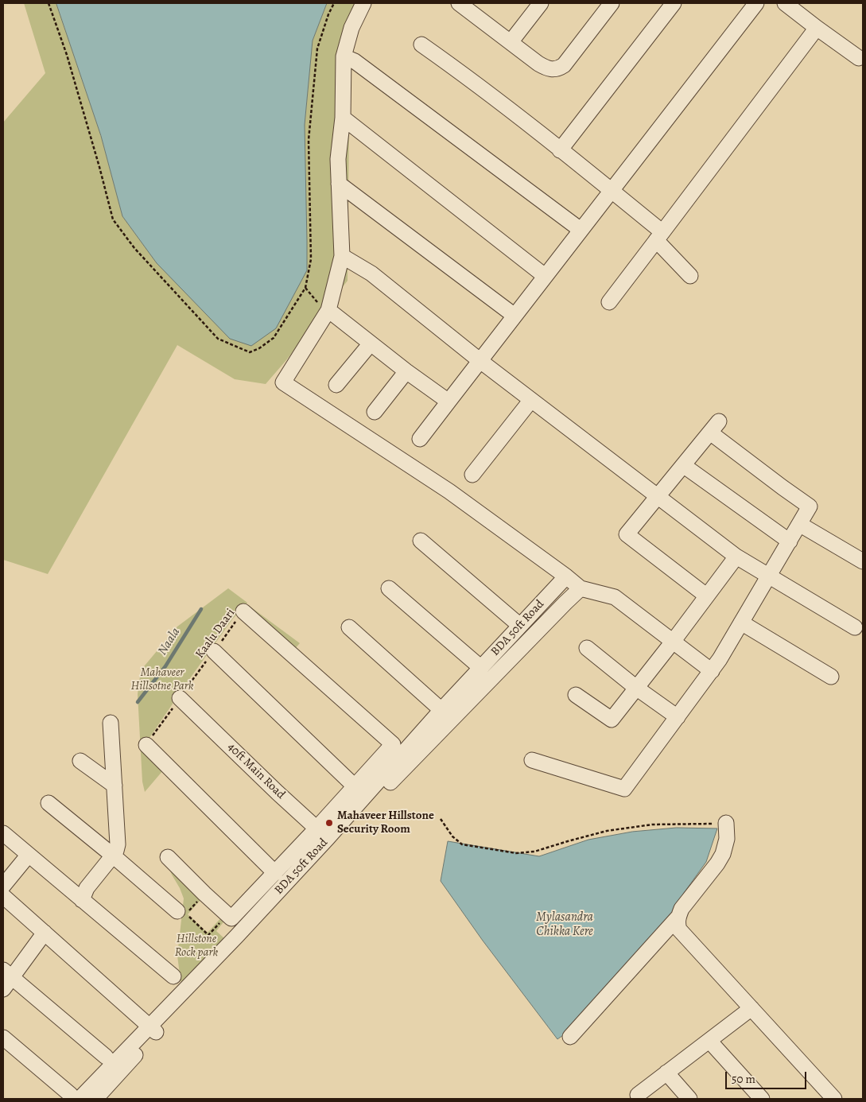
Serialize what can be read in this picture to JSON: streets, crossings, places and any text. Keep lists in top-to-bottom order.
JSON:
{
  "streets": {
    "street": ["BDA 50ft Road", "40ft Main Road"],
    "path": ["Kaalu Daari"]
  },
  "crossings": [
    ["BDA 50ft Road", "40ft Main Road"],
    ["Kaalu Daari", "40ft Main Road"]
  ],
  "water": ["Naala", "Mylasandra Chikka Kere"],
  "parks": ["Mahaveer Hillsotne Park", "Hillstone Rock park"],
  "places": ["Mahaveer Hillstone Security Room"],
  "scale_bar": "50 m"
}
